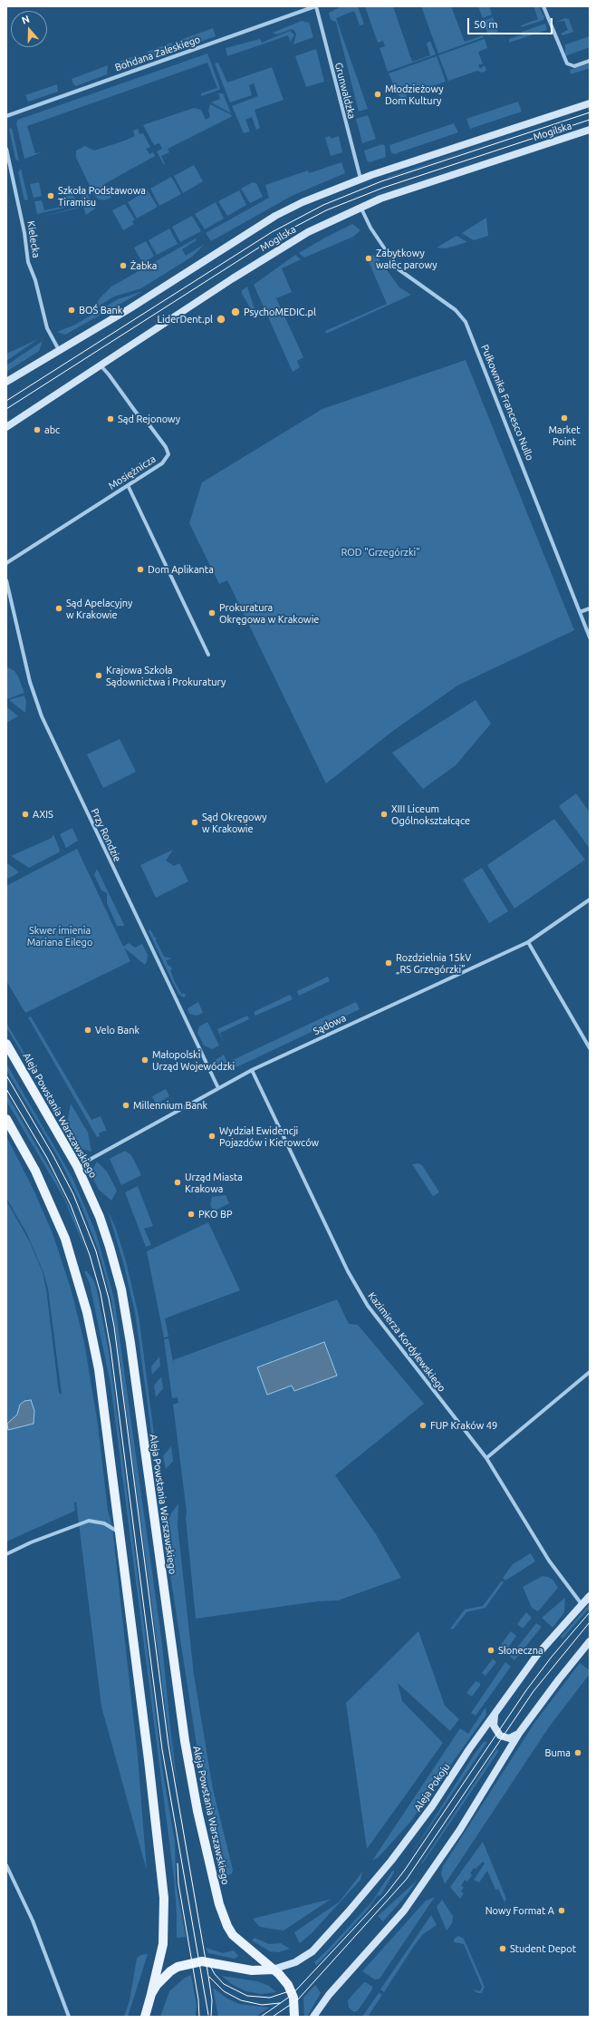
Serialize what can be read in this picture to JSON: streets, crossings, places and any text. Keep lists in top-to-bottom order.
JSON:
{
  "streets": {
    "main road": ["Mogilska", "Aleja Powstania Warszawskiego", "Aleja Pokoju"],
    "street": [
      "Bohdana Zaleskiego",
      "Grunwaldzka",
      "Kielecka",
      "Pułkownika Francesco Nullo",
      "Mosiężnicza",
      "Przy Rondzie",
      "Sądowa",
      "Kazimierza Kordylewskiego"
    ]
  },
  "crossings": [
    ["Bohdana Zaleskiego", "Grunwaldzka"],
    ["Grunwaldzka", "Mogilska"],
    ["Mogilska", "Kielecka"],
    ["Mogilska", "Pułkownika Francesco Nullo"],
    ["Mogilska", "Mosiężnicza"],
    ["Przy Rondzie", "Sądowa"],
    ["Sądowa", "Aleja Powstania Warszawskiego"],
    ["Sądowa", "Kazimierza Kordylewskiego"],
    ["Aleja Powstania Warszawskiego", "Aleja Pokoju"],
    ["Kazimierza Kordylewskiego", "Aleja Pokoju"]
  ],
  "parks": ["ROD \"Grzegórzki\"", "Skwer imienia Mariana Eilego"],
  "places": [
    "Młodzieżowy Dom Kultury",
    "Szkoła Podstawowa Tiramisu",
    "Zabytkowy walec parowy",
    "Żabka",
    "BOŚ Bank",
    "PsychoMEDIC.pl",
    "LiderDent.pl",
    "Market Point",
    "Sąd Rejonowy",
    "abc",
    "Dom Aplikanta",
    "Sąd Apelacyjny w Krakowie",
    "Prokuratura Okręgowa w Krakowie",
    "Krajowa Szkoła Sądownictwa i Prokuratury",
    "AXIS",
    "XIII Liceum Ogólnokształcące",
    "Sąd Okręgowy w Krakowie",
    "Rozdzielnia 15kV „RS Grzegórzki”",
    "Velo Bank",
    "Małopolski Urząd Wojewódzki",
    "Millennium Bank",
    "Wydział Ewidencji Pojazdów i Kierowców",
    "Urząd Miasta Krakowa",
    "PKO BP",
    "FUP Kraków 49",
    "Słoneczna",
    "Buma",
    "Nowy Format A",
    "Student Depot"
  ],
  "scale_bar": "50 m",
  "north": "top"
}
